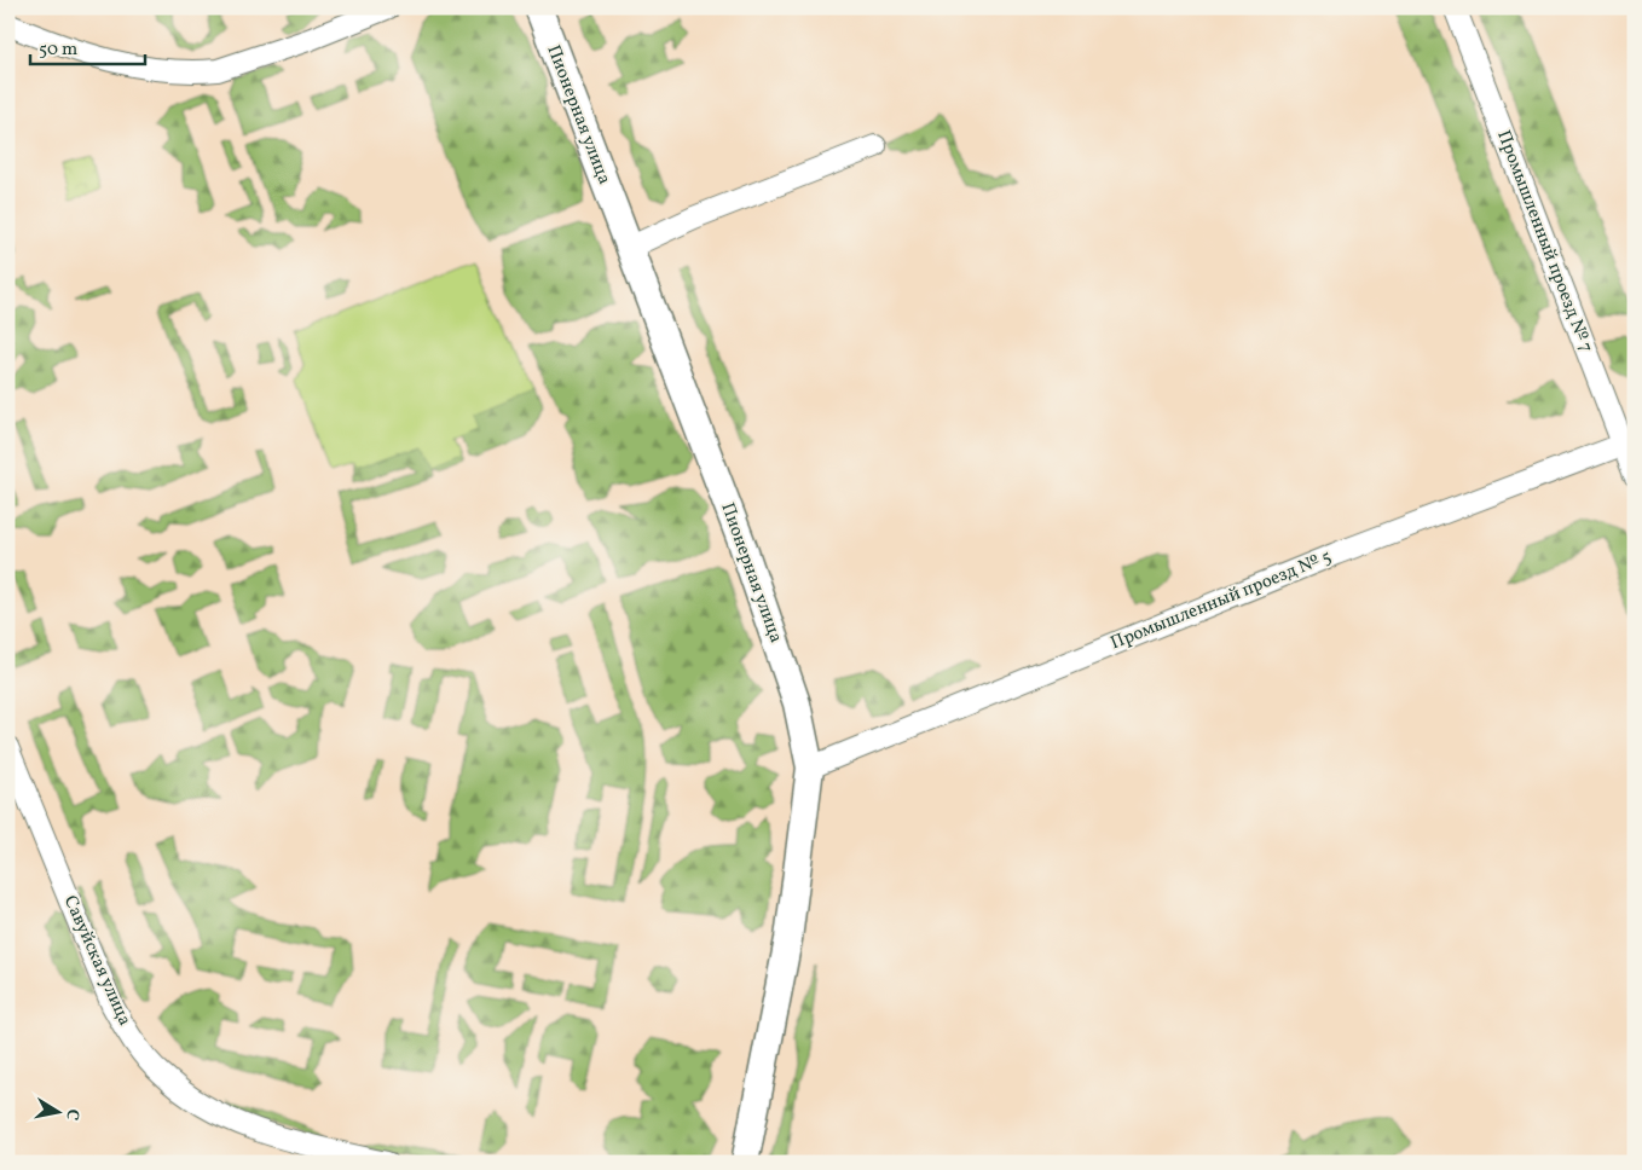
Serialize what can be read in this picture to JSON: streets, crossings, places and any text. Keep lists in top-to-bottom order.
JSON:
{
  "streets": {
    "main road": ["Пионерная улица"],
    "street": ["Промышленный проезд № 7", "Промышленный проезд № 5", "Савуйская улица"]
  },
  "crossings": [
    ["Пионерная улица", "Промышленный проезд № 5"],
    ["Промышленный проезд № 7", "Промышленный проезд № 5"]
  ],
  "scale_bar": "50 m",
  "north": "right"
}
